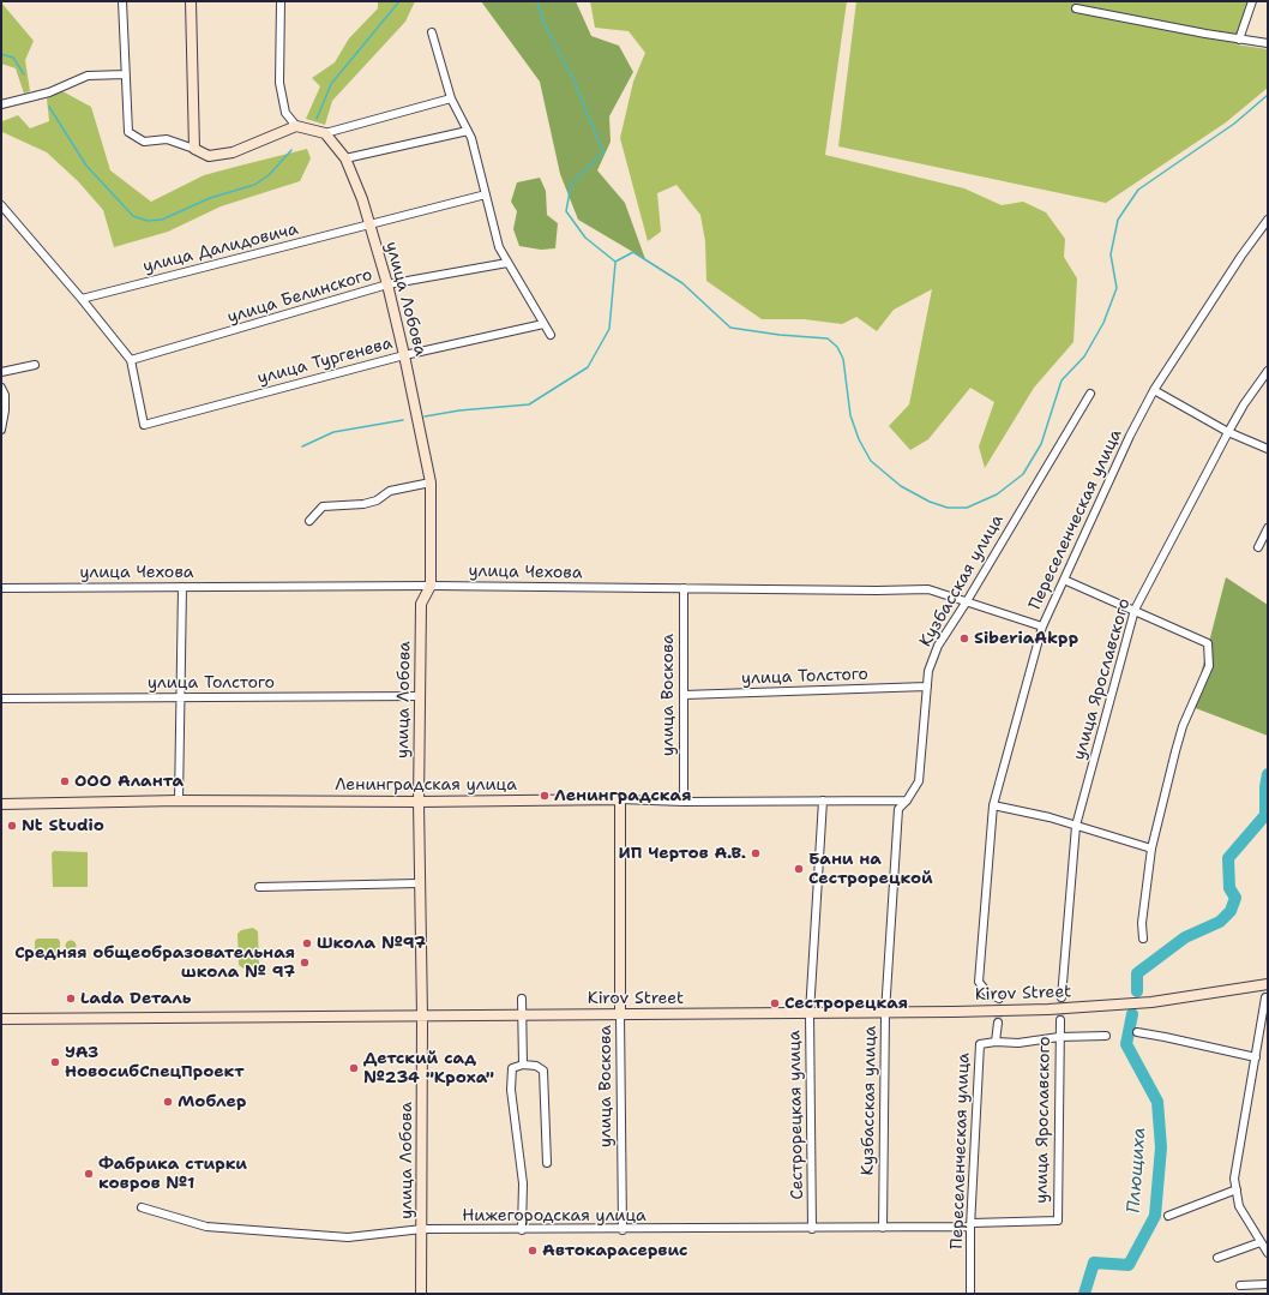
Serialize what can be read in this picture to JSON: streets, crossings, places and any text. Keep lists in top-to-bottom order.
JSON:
{
  "streets": {
    "street": [
      "улица Далидовича",
      "улица Белинского",
      "улица Лобова",
      "улица Тургенева",
      "Переселенческая улица",
      "улица Чехова",
      "Кузбасская улица",
      "улица Толстого",
      "улица Ярославского",
      "улица Воскова",
      "Ленинградская улица",
      "Kirov Street",
      "Сестрорецкая улица",
      "Нижегородская улица"
    ]
  },
  "crossings": [
    ["улица Далидовича", "улица Лобова"],
    ["улица Белинского", "улица Лобова"],
    ["улица Белинского", "улица Тургенева"],
    ["улица Лобова", "улица Тургенева"],
    ["улица Лобова", "улица Чехова"],
    ["улица Лобова", "улица Толстого"],
    ["улица Лобова", "Ленинградская улица"],
    ["улица Лобова", "Kirov Street"],
    ["улица Лобова", "Нижегородская улица"],
    ["Переселенческая улица", "улица Чехова"],
    ["Переселенческая улица", "Нижегородская улица"],
    ["улица Чехова", "Кузбасская улица"],
    ["улица Чехова", "улица Воскова"],
    ["Кузбасская улица", "улица Толстого"],
    ["Кузбасская улица", "Ленинградская улица"],
    ["Кузбасская улица", "Kirov Street"],
    ["Кузбасская улица", "Нижегородская улица"],
    ["улица Толстого", "улица Воскова"],
    ["улица Ярославского", "Нижегородская улица"],
    ["улица Воскова", "Ленинградская улица"],
    ["улица Воскова", "Kirov Street"],
    ["улица Воскова", "Нижегородская улица"],
    ["Ленинградская улица", "Сестрорецкая улица"],
    ["Kirov Street", "Сестрорецкая улица"],
    ["Сестрорецкая улица", "Нижегородская улица"]
  ],
  "water": ["Плющиха"],
  "places": [
    "SiberiaAkpp",
    "ООО Аланта",
    "Ленинградская",
    "Nt Studio",
    "ИП Чертов А.В.",
    "Бани на Сестрорецкой",
    "Школа №97",
    "Средняя общеобразовательная школа № 97",
    "Lada Dеталь",
    "Сестрорецкая",
    "УАЗ НовосибСпецПроект",
    "Детский сад №234 \"Кроха\"",
    "Моблер",
    "Фабрика стирки ковров №1",
    "Автокарасервис"
  ]
}
